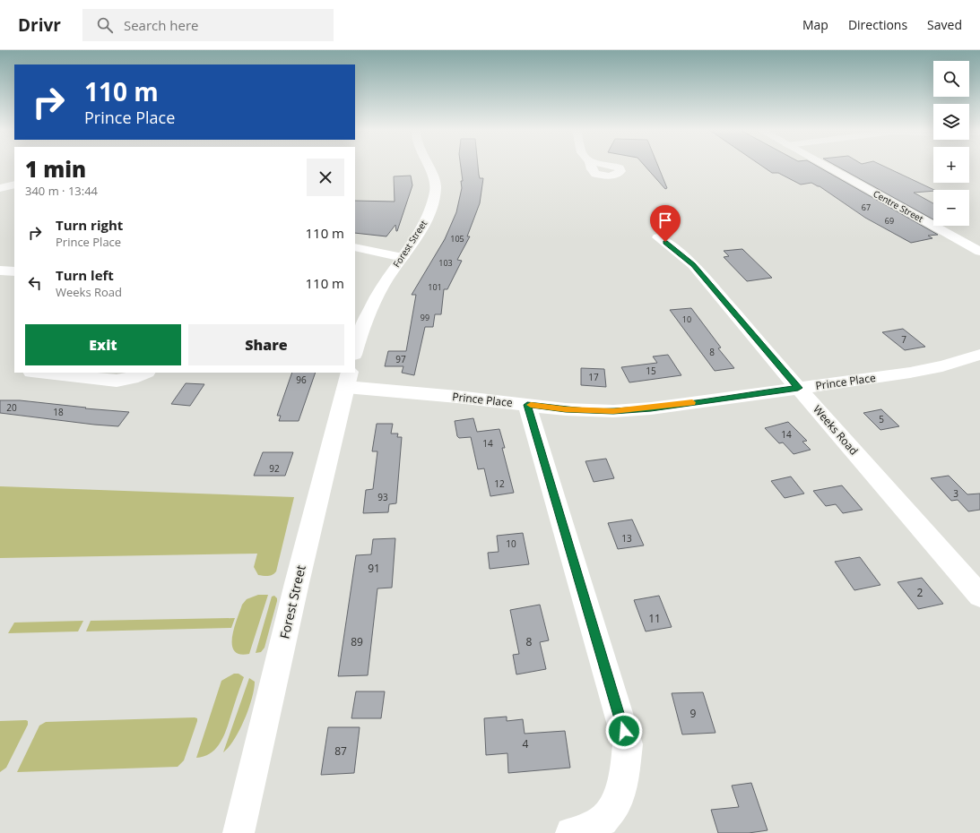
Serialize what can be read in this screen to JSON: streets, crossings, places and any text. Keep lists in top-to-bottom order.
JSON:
{
  "streets": {
    "street": [
      "Centre Street",
      "Forest Street",
      "Prince Place",
      "Weeks Road"
    ]
  },
  "crossings": [
    ["Forest Street", "Prince Place"],
    ["Prince Place", "Weeks Road"]
  ],
  "house_numbers": [
    "67",
    "69",
    "105",
    "103",
    "101",
    "99",
    "10",
    "7",
    "8",
    "97",
    "15",
    "17",
    "96",
    "20",
    "18",
    "5",
    "14",
    "14",
    "92",
    "12",
    "3",
    "93",
    "13",
    "10",
    "91",
    "2",
    "11",
    "89",
    "8",
    "9",
    "4",
    "87"
  ],
  "page": {
    "header": "Drivr",
    "search": "Search here",
    "nav": ["Map", "Directions", "Saved"],
    "map_buttons": ["+", "−"],
    "turn": ["110 m", "Prince Place"],
    "heading": ["1 min", "340 m · 13:44"],
    "list": [
      {
        "name": "Turn right",
        "note": "Prince Place",
        "value": "110 m"
      },
      {
        "name": "Turn left",
        "note": "Weeks Road",
        "value": "110 m"
      }
    ],
    "buttons": ["Exit", "Share"]
  }
}
